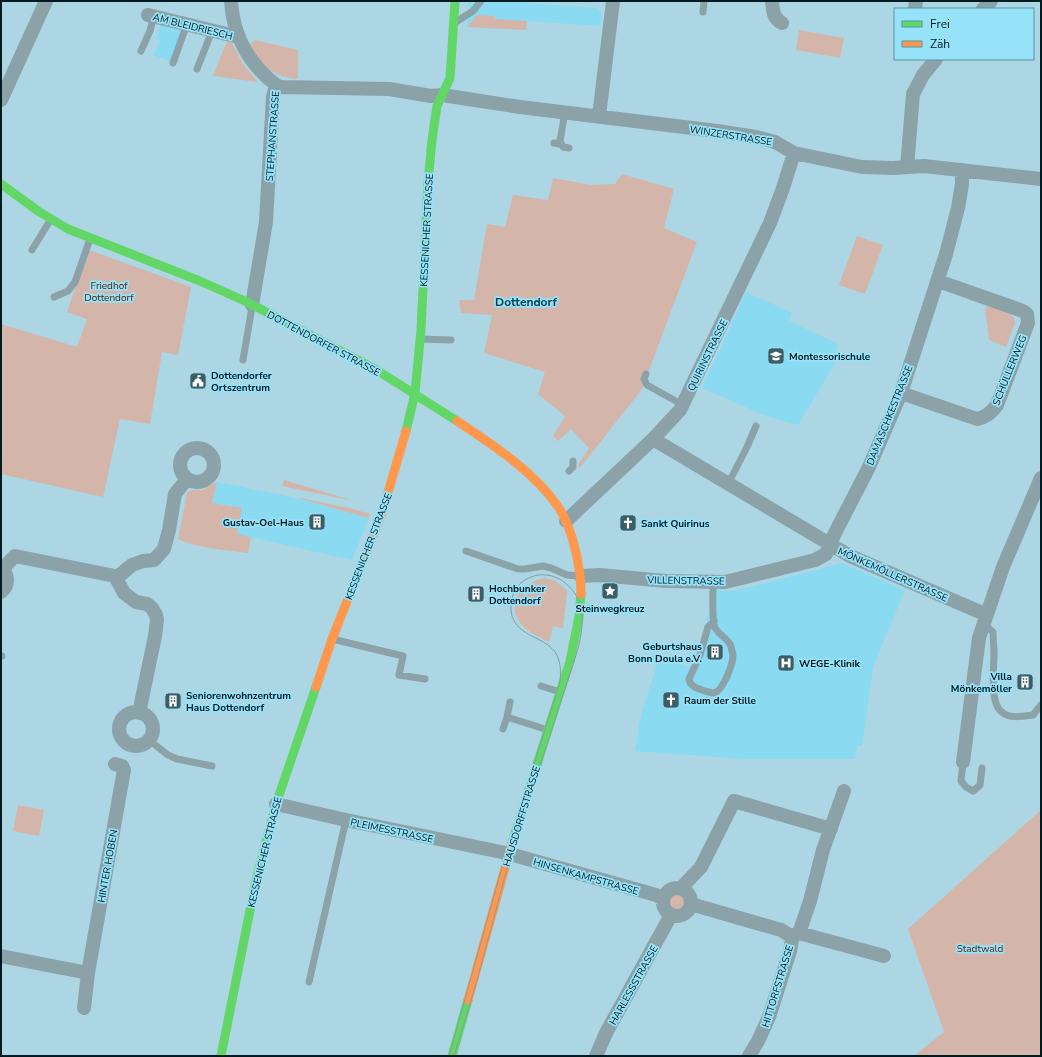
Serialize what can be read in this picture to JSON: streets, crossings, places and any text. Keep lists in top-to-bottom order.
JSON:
{
  "streets": {
    "main road": ["KESSENICHER STRASSE", "DOTTENDORFER STRASSE", "HAUSDORFFSTRASSE"],
    "street": [
      "AM BLEIDRIESCH",
      "WINZERSTRASSE",
      "STEPHANSTRASSE",
      "QUIRINSTRASSE",
      "SCHÜLLERWEG",
      "DAMASCHKESTRASSE",
      "MÖNKEMÖLLERSTRASSE",
      "VILLENSTRASSE",
      "PLEIMESSTRASSE",
      "HINTER HOBEN",
      "HINSENKAMPSTRASSE",
      "HARLESSSTRASSE",
      "HITTORFSTRASSE"
    ]
  },
  "crossings": [
    ["AM BLEIDRIESCH", "STEPHANSTRASSE"],
    ["WINZERSTRASSE", "STEPHANSTRASSE"],
    ["WINZERSTRASSE", "KESSENICHER STRASSE"],
    ["WINZERSTRASSE", "QUIRINSTRASSE"],
    ["WINZERSTRASSE", "DAMASCHKESTRASSE"],
    ["STEPHANSTRASSE", "KESSENICHER STRASSE"],
    ["STEPHANSTRASSE", "DOTTENDORFER STRASSE"],
    ["KESSENICHER STRASSE", "DOTTENDORFER STRASSE"],
    ["KESSENICHER STRASSE", "PLEIMESSTRASSE"],
    ["DOTTENDORFER STRASSE", "QUIRINSTRASSE"],
    ["DOTTENDORFER STRASSE", "VILLENSTRASSE"],
    ["DOTTENDORFER STRASSE", "HAUSDORFFSTRASSE"],
    ["QUIRINSTRASSE", "MÖNKEMÖLLERSTRASSE"],
    ["SCHÜLLERWEG", "DAMASCHKESTRASSE"],
    ["DAMASCHKESTRASSE", "MÖNKEMÖLLERSTRASSE"],
    ["DAMASCHKESTRASSE", "VILLENSTRASSE"],
    ["MÖNKEMÖLLERSTRASSE", "VILLENSTRASSE"],
    ["VILLENSTRASSE", "HAUSDORFFSTRASSE"],
    ["HAUSDORFFSTRASSE", "PLEIMESSTRASSE"],
    ["HAUSDORFFSTRASSE", "HINSENKAMPSTRASSE"],
    ["PLEIMESSTRASSE", "HINSENKAMPSTRASSE"],
    ["HINSENKAMPSTRASSE", "HARLESSSTRASSE"]
  ],
  "districts": ["Dottendorf"],
  "parks": ["Friedhof Dottendorf", "Stadtwald"],
  "places": {
    "school or university": ["Montessorischule"],
    "public building": ["Dottendorfer Ortszentrum"],
    "building": [
      "Gustav-Oel-Haus",
      "Hochbunker Dottendorf",
      "Geburtshaus Bonn Doula e.V.",
      "Villa Mönkemöller",
      "Seniorenwohnzentrum Haus Dottendorf"
    ],
    "church": ["Sankt Quirinus", "Raum der Stille"],
    "place": ["Steinwegkreuz"],
    "hospital": ["WEGE-Klinik"]
  },
  "legend": ["Frei", "Zäh"]
}
